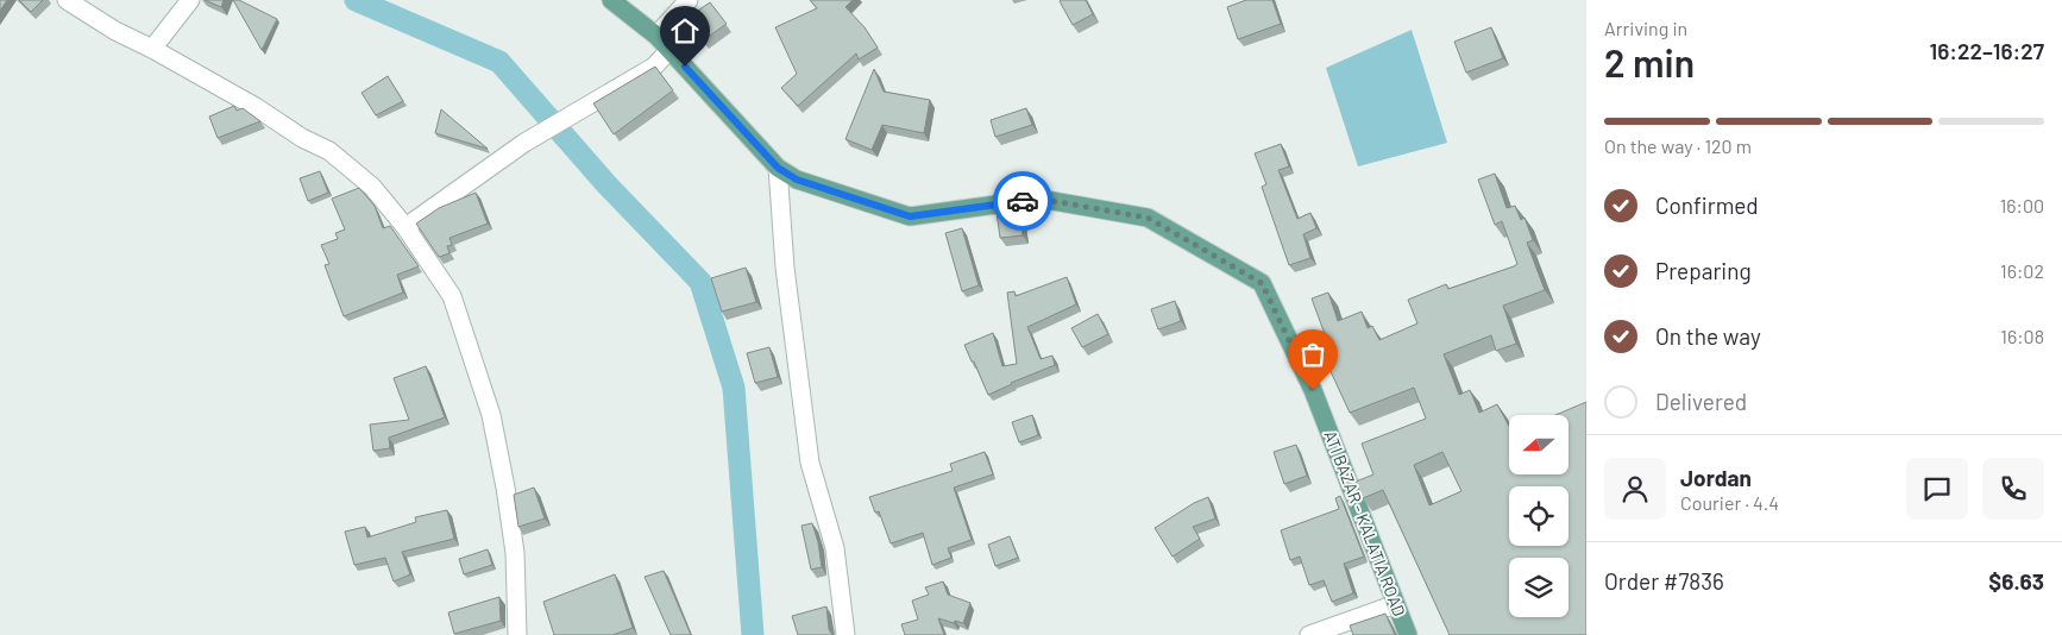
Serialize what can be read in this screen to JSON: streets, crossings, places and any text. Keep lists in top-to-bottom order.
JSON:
{
  "streets": {
    "main road": ["ATI BAZAR - KALATIA ROAD"]
  },
  "north": "left",
  "page": {
    "heading": ["2 min", "Arriving in", "16:22–16:27"],
    "panel": [
      "Jordan",
      "Courier · 4.4",
      "Order #7836",
      "$6.63"
    ],
    "bar": "On the way · 120 m",
    "list": [
      ["Confirmed", "16:00"],
      ["Preparing", "16:02"],
      ["On the way", "16:08"],
      "Delivered"
    ]
  }
}
